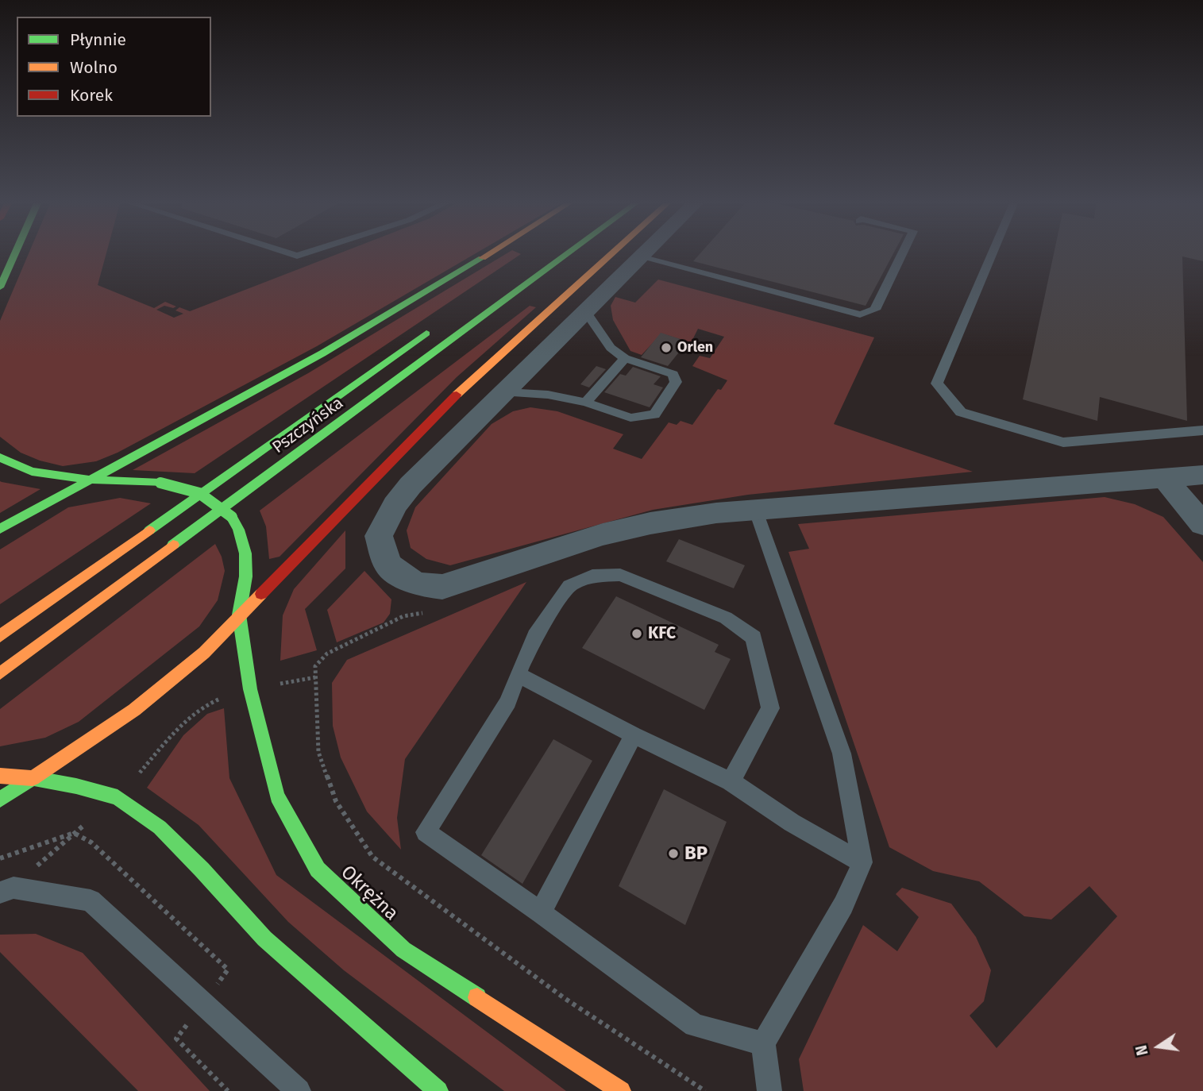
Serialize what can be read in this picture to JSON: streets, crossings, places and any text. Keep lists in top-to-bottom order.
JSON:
{
  "streets": {
    "main road": ["Pszczyńska", "Okrężna"]
  },
  "places": ["Orlen", "KFC", "BP"],
  "legend": ["Płynnie", "Wolno", "Korek"],
  "north": "left"
}
